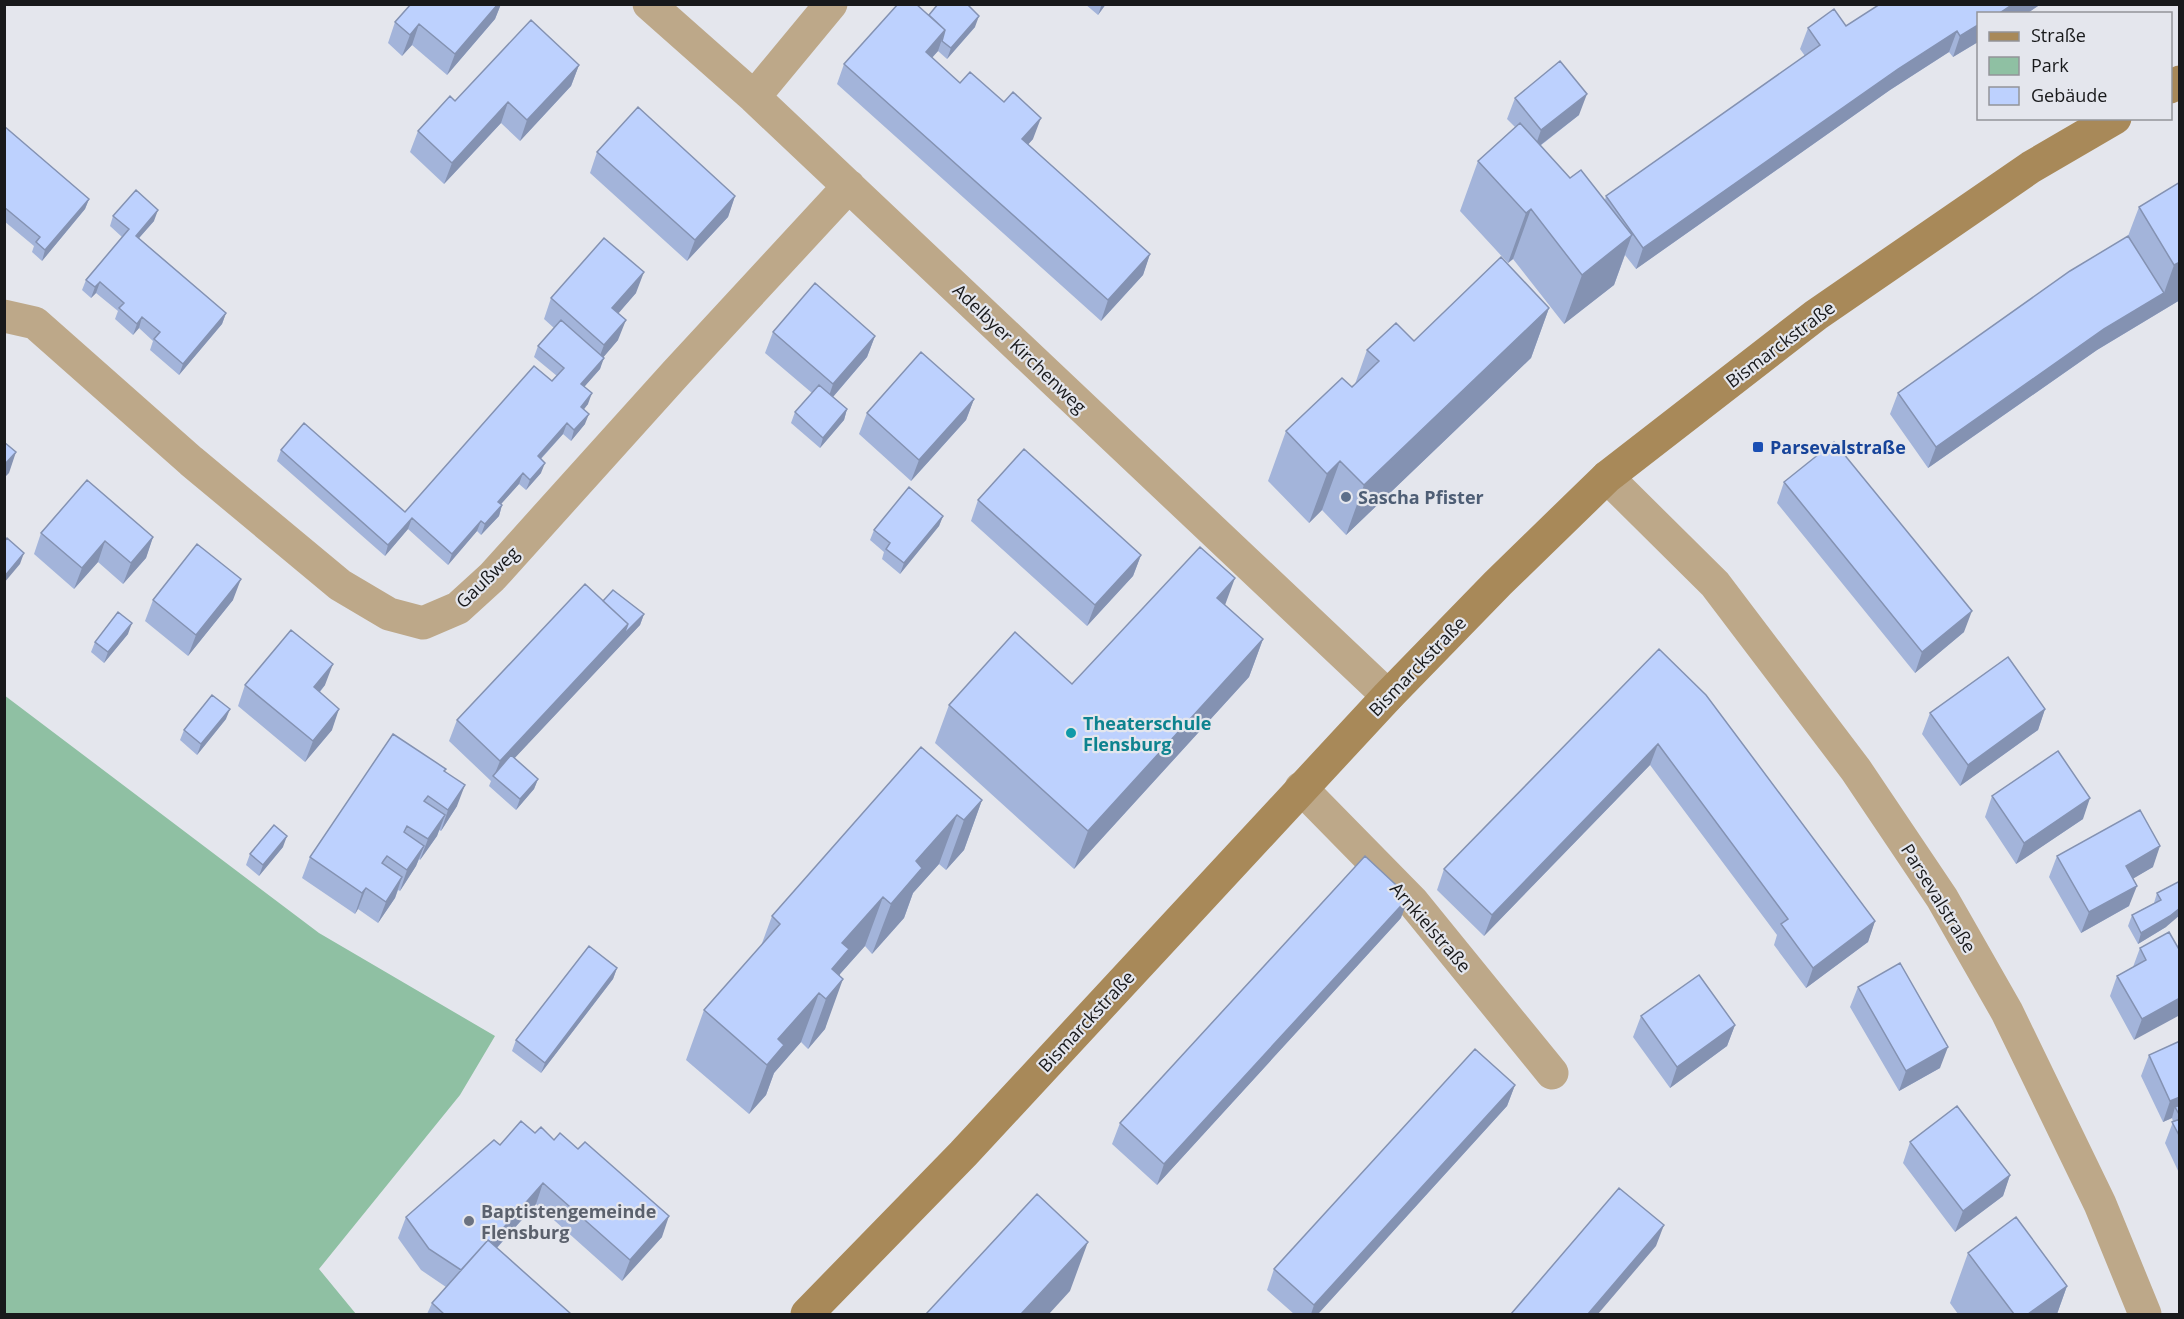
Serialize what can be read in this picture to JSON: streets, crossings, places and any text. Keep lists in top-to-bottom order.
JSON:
{
  "streets": {
    "main road": ["Bismarckstraße"],
    "street": [
      "Adelbyer Kirchenweg",
      "Gaußweg",
      "Parsevalstraße",
      "Arnkielstraße"
    ]
  },
  "crossings": [
    ["Bismarckstraße", "Adelbyer Kirchenweg"],
    ["Bismarckstraße", "Parsevalstraße"],
    ["Bismarckstraße", "Arnkielstraße"],
    ["Adelbyer Kirchenweg", "Gaußweg"]
  ],
  "places": {
    "transit": ["Parsevalstraße"],
    "other": ["Sascha Pfister", "Theaterschule Flensburg", "Baptistengemeinde Flensburg"]
  },
  "legend": ["Straße", "Park", "Gebäude"]
}
